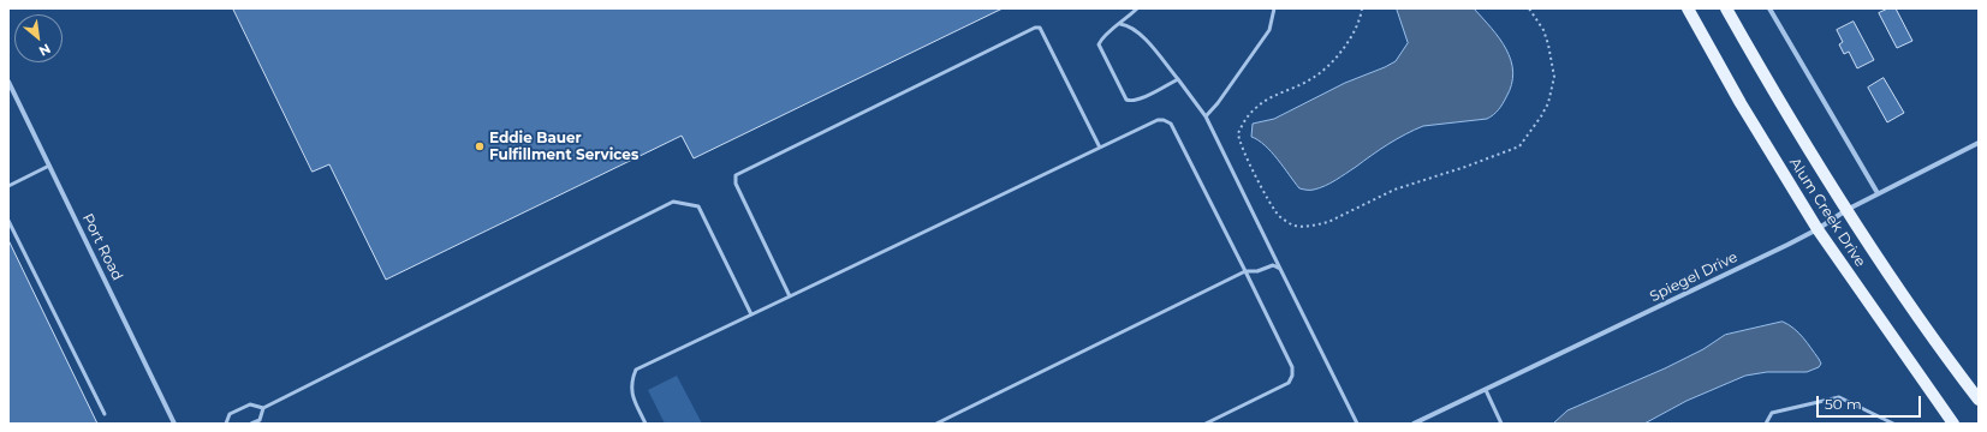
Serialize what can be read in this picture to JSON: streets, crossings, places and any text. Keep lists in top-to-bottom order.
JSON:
{
  "streets": {
    "main road": ["Alum Creek Drive"],
    "street": ["Port Road", "Spiegel Drive"]
  },
  "crossings": [
    ["Alum Creek Drive", "Spiegel Drive"]
  ],
  "places": ["Eddie Bauer Fulfillment Services"],
  "scale_bar": "50 m",
  "north": "bottom right"
}
